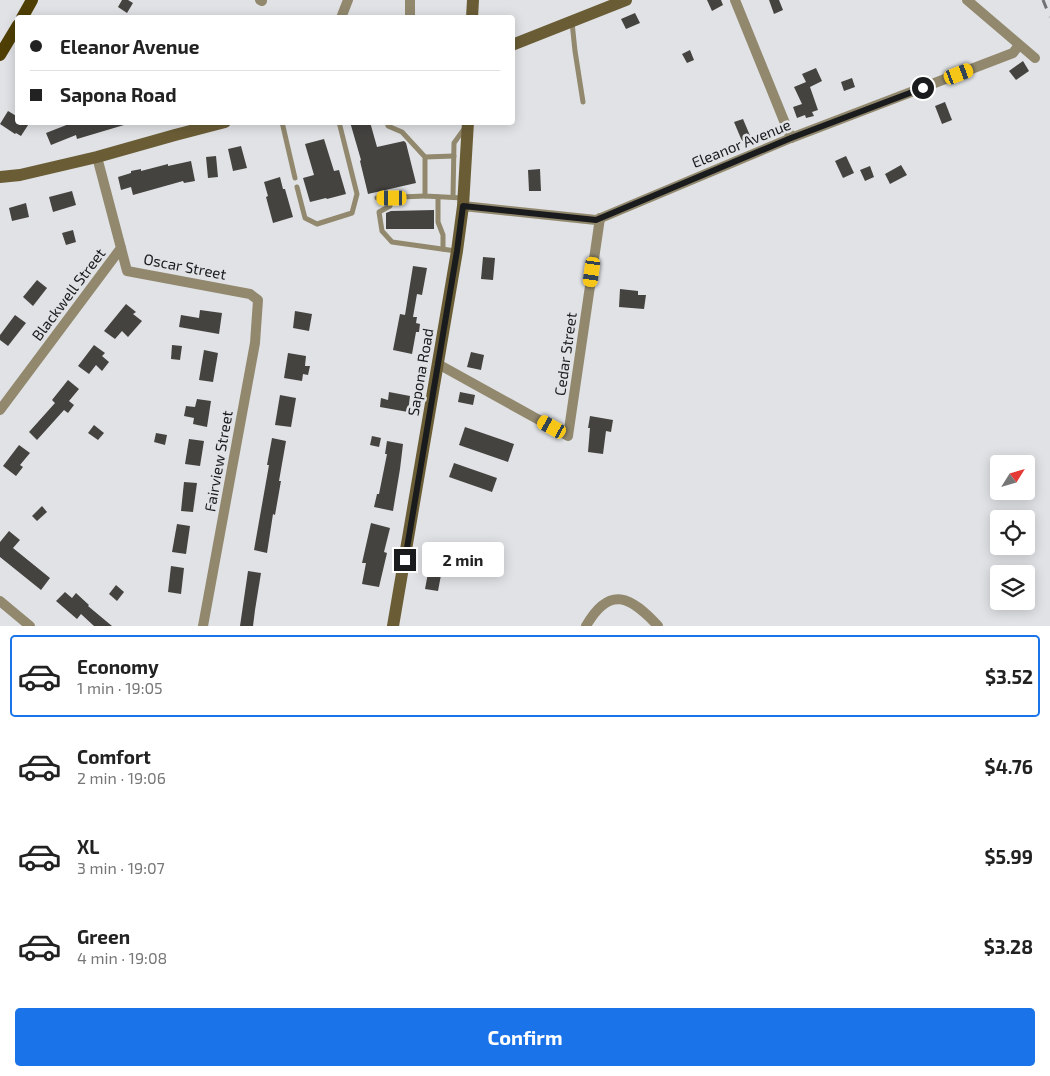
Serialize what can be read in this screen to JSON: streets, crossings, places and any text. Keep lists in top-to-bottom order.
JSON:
{
  "streets": {
    "street": [
      "Eleanor Avenue",
      "Oscar Street",
      "Blackwell Street",
      "Cedar Street",
      "Sapona Road",
      "Fairview Street"
    ]
  },
  "crossings": [
    ["Eleanor Avenue", "Cedar Street"],
    ["Eleanor Avenue", "Sapona Road"],
    ["Oscar Street", "Blackwell Street"],
    ["Oscar Street", "Fairview Street"],
    ["Cedar Street", "Sapona Road"]
  ],
  "north": "top right",
  "page": {
    "banner": ["Eleanor Avenue", "Sapona Road"],
    "bubble": "2 min",
    "list": [
      {
        "name": "Economy",
        "note": "1 min · 19:05",
        "value": "$3.52"
      },
      {
        "name": "Comfort",
        "note": "2 min · 19:06",
        "value": "$4.76"
      },
      {
        "name": "XL",
        "note": "3 min · 19:07",
        "value": "$5.99"
      },
      {
        "name": "Green",
        "note": "4 min · 19:08",
        "value": "$3.28"
      }
    ],
    "buttons": "Confirm"
  }
}
